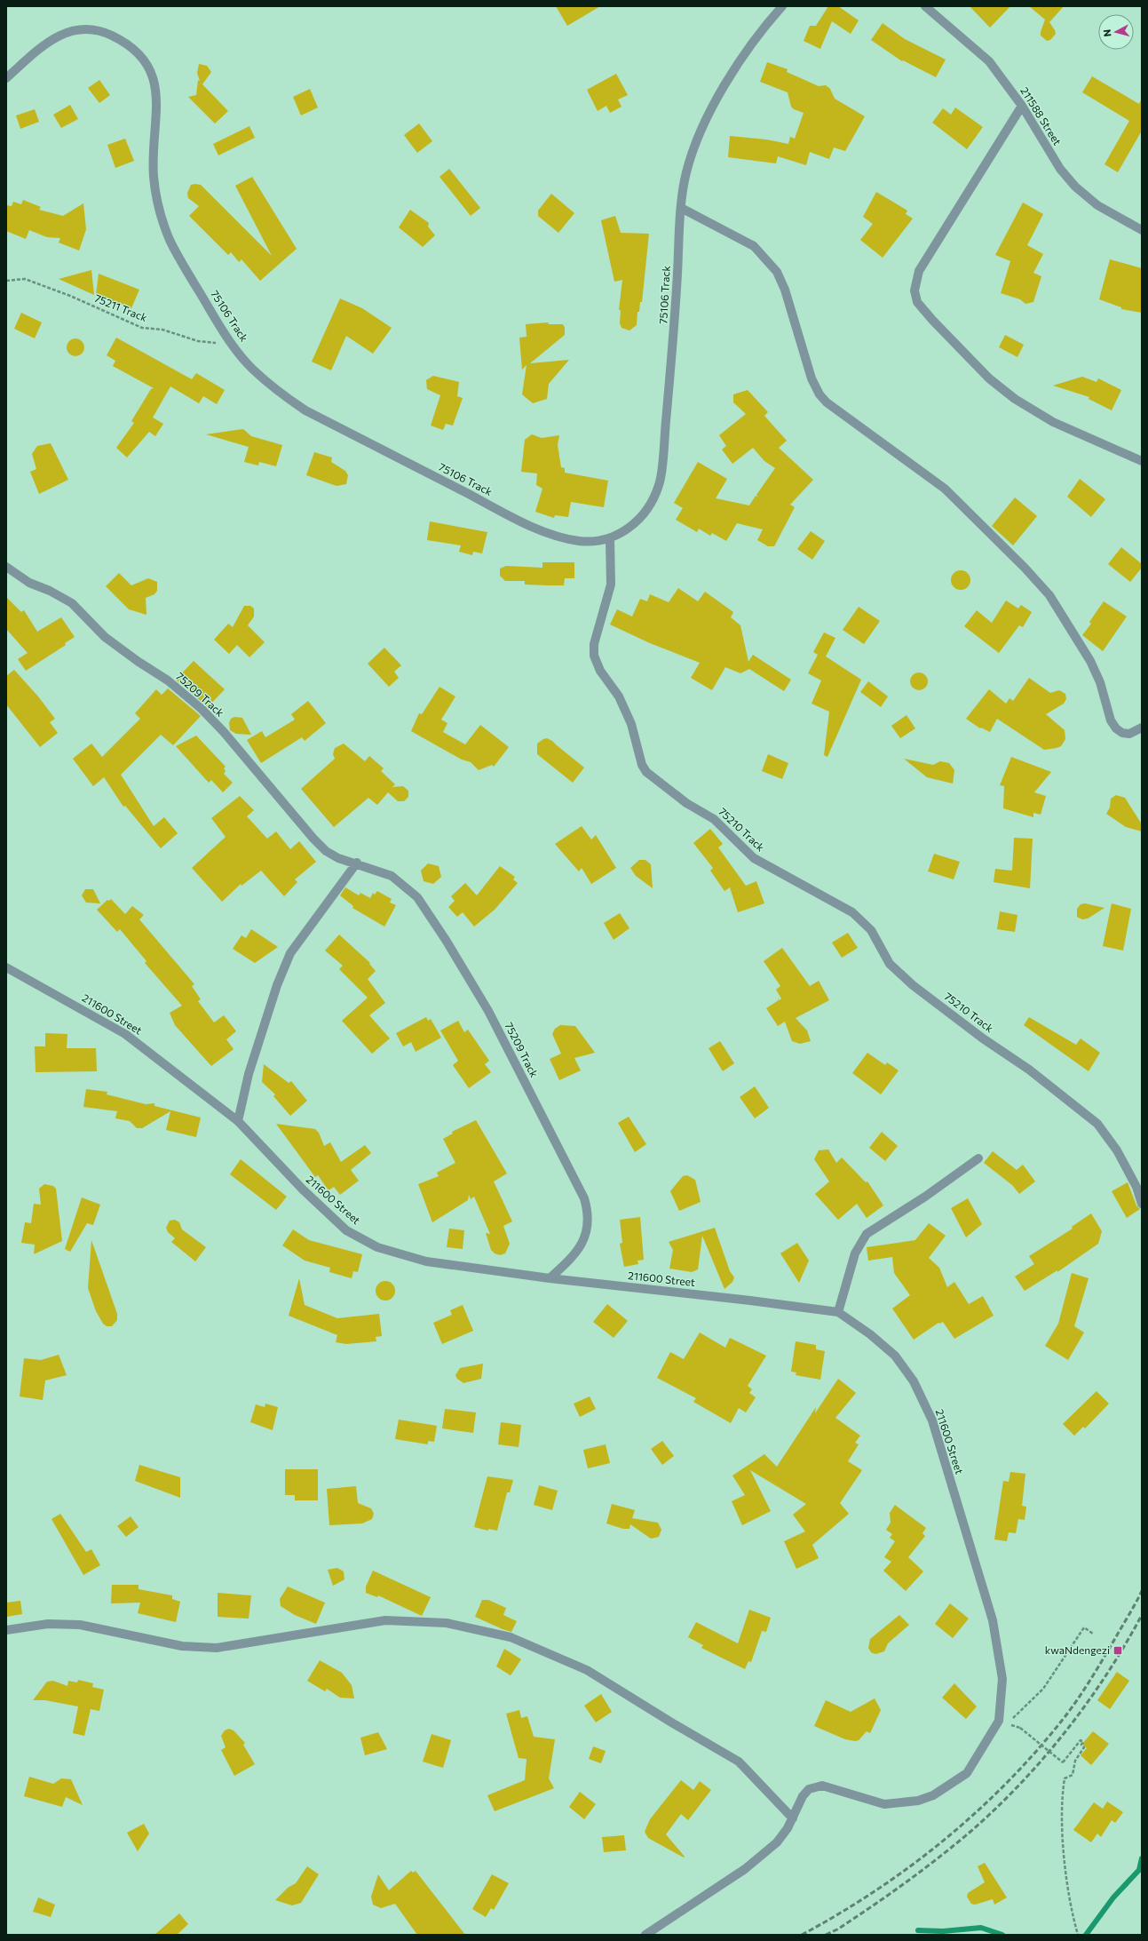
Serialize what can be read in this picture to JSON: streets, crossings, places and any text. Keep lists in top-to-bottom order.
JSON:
{
  "streets": {
    "street": [
      "211588 Street",
      "75106 Track",
      "75209 Track",
      "75210 Track",
      "211600 Street"
    ],
    "path": ["75211 Track"]
  },
  "crossings": [
    ["75106 Track", "75211 Track"],
    ["75106 Track", "75210 Track"],
    ["75209 Track", "211600 Street"]
  ],
  "places": {
    "transit": ["kwaNdengezi"]
  },
  "north": "left"
}
